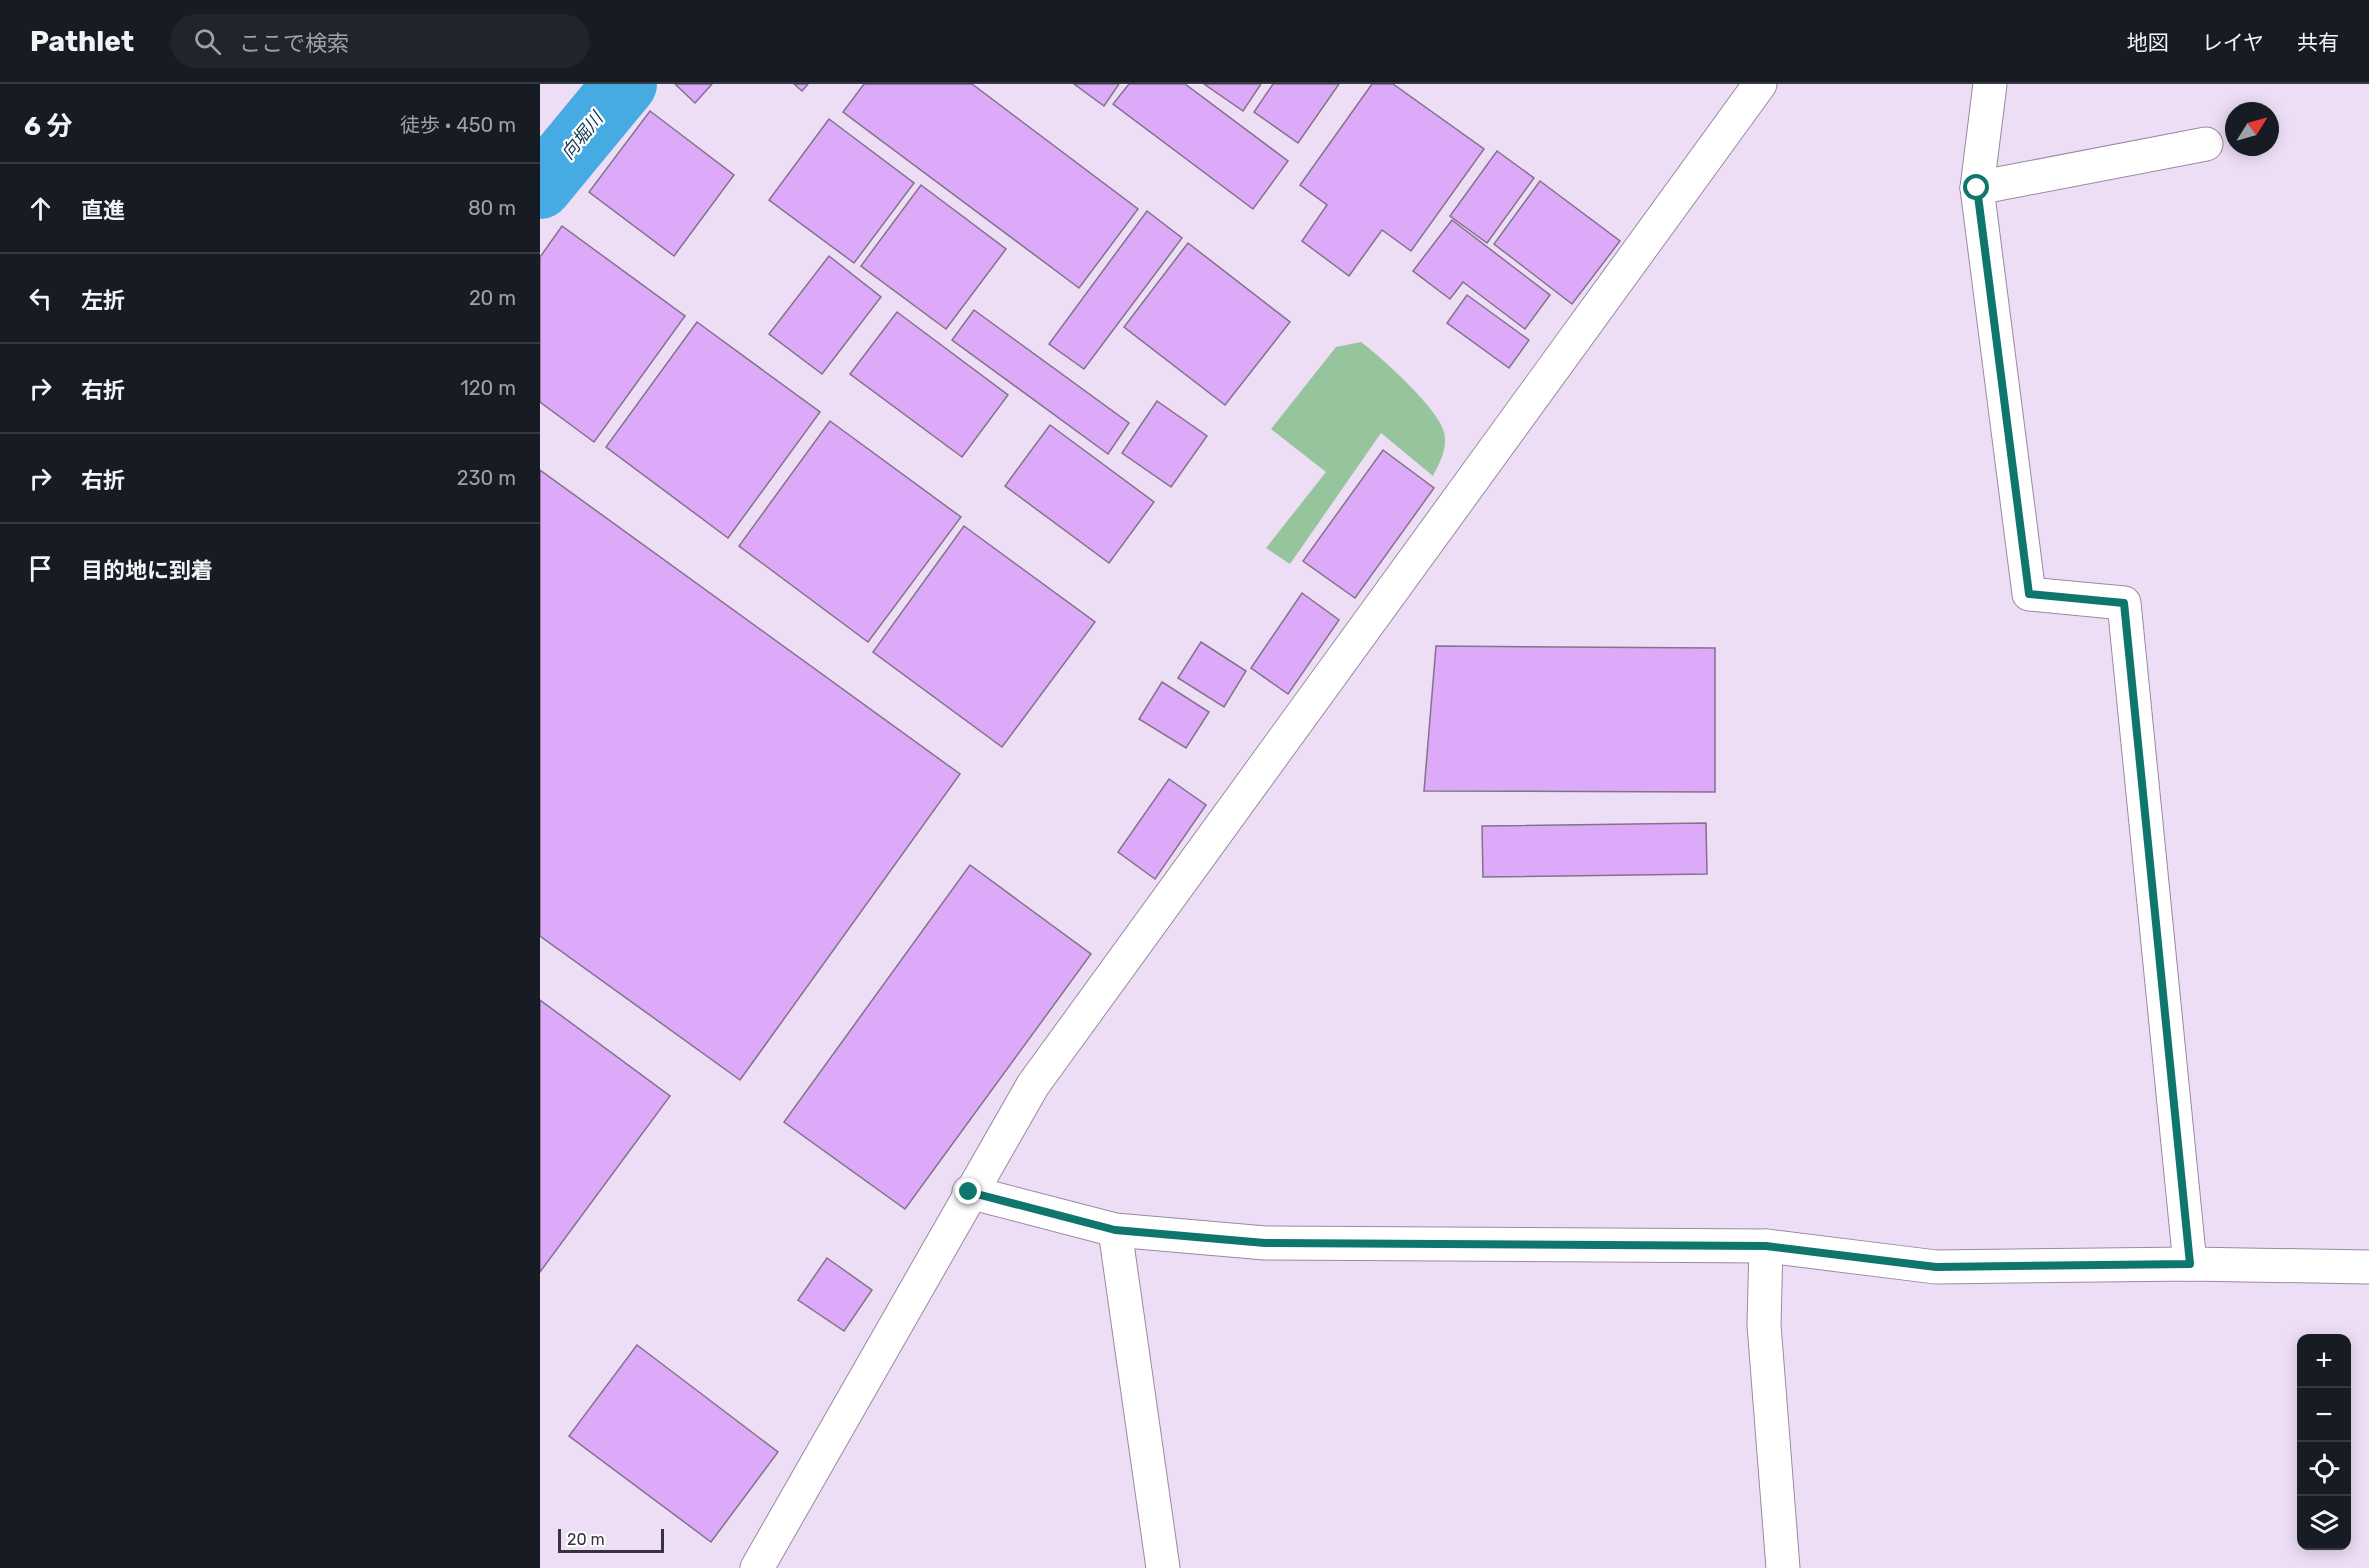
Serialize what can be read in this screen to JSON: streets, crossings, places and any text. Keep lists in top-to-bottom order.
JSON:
{
  "water": ["向堀川"],
  "scale_bar": "20 m",
  "north": "top right",
  "page": {
    "header": "Pathlet",
    "search": "ここで検索",
    "nav": ["地図", "レイヤ", "共有"],
    "heading": ["6 分", "徒歩 · 450 m"],
    "list": [
      ["直進", "80 m"],
      ["左折", "20 m"],
      ["右折", "120 m"],
      ["右折", "230 m"],
      "目的地に到着"
    ],
    "map_buttons": ["+", "−"],
    "scale": "20 m"
  }
}
